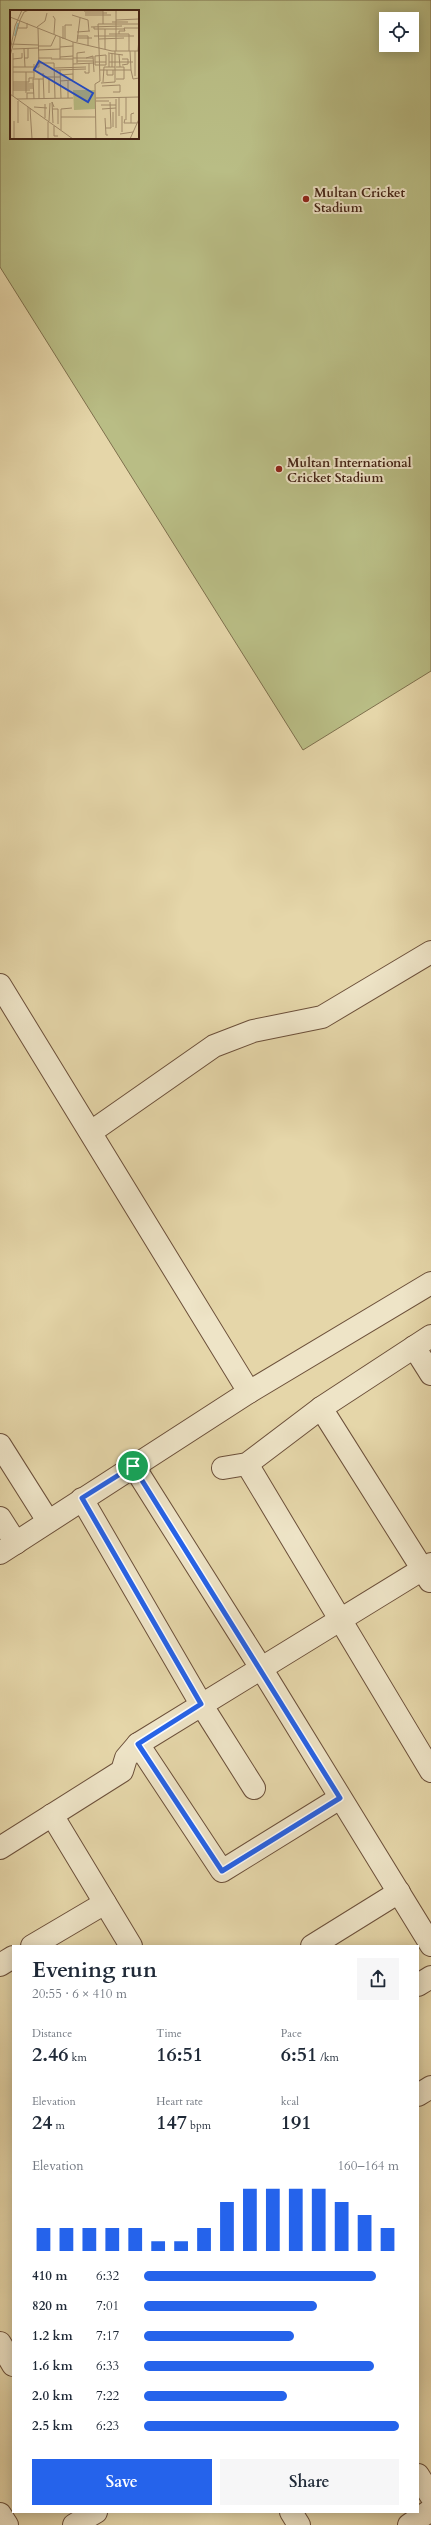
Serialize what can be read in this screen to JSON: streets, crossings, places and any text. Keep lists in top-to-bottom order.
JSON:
{
  "places": ["Multan Cricket Stadium", "Multan International Cricket Stadium"],
  "page": {
    "heading": ["Evening run", "20:55 · 6 × 410 m"],
    "stats": [
      ["Distance", "2.46 km"],
      ["Time", "16:51"],
      ["Pace", "6:51 /km"],
      ["Elevation", "24 m"],
      ["Heart rate", "147 bpm"],
      ["kcal", "191"]
    ],
    "chart": ["Elevation", "160–164 m"],
    "list": [
      {
        "name": "410 m",
        "note": "6:32"
      },
      {
        "name": "820 m",
        "note": "7:01"
      },
      {
        "name": "1.2 km",
        "note": "7:17"
      },
      {
        "name": "1.6 km",
        "note": "6:33"
      },
      {
        "name": "2.0 km",
        "note": "7:22"
      },
      {
        "name": "2.5 km",
        "note": "6:23"
      }
    ],
    "buttons": ["Save", "Share"]
  }
}
